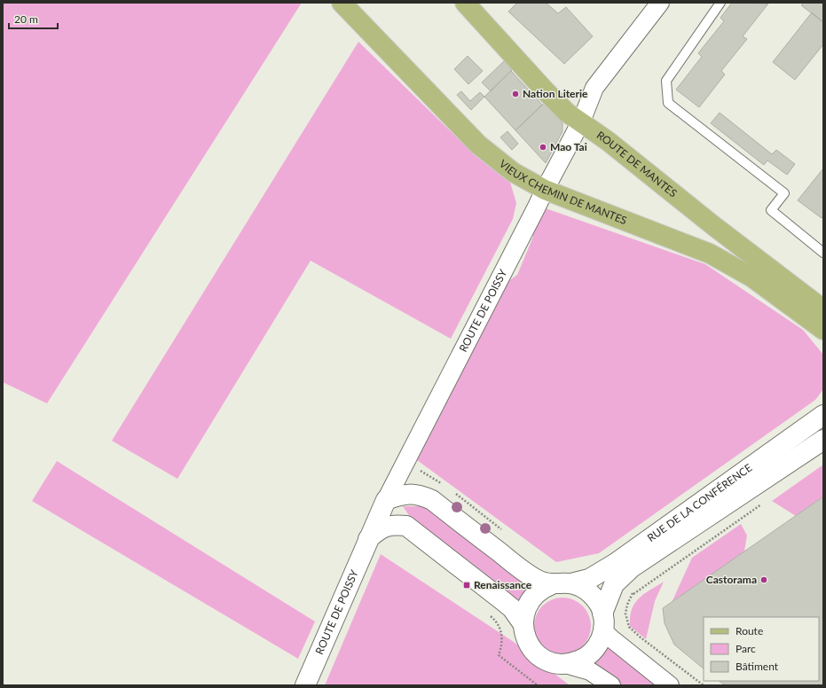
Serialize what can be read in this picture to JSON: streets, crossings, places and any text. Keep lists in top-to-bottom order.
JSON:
{
  "streets": {
    "main road": ["ROUTE DE MANTES", "VIEUX CHEMIN DE MANTES"],
    "street": ["ROUTE DE POISSY", "RUE DE LA CONFÉRENCE"]
  },
  "crossings": [
    ["ROUTE DE MANTES", "ROUTE DE POISSY"],
    ["VIEUX CHEMIN DE MANTES", "ROUTE DE POISSY"],
    ["ROUTE DE POISSY", "RUE DE LA CONFÉRENCE"]
  ],
  "places": {
    "other": ["Nation Literie", "Mao Tai", "Castorama"],
    "transit": ["Renaissance"]
  },
  "legend": ["Route", "Parc", "Bâtiment"],
  "scale_bar": "20 m"
}
